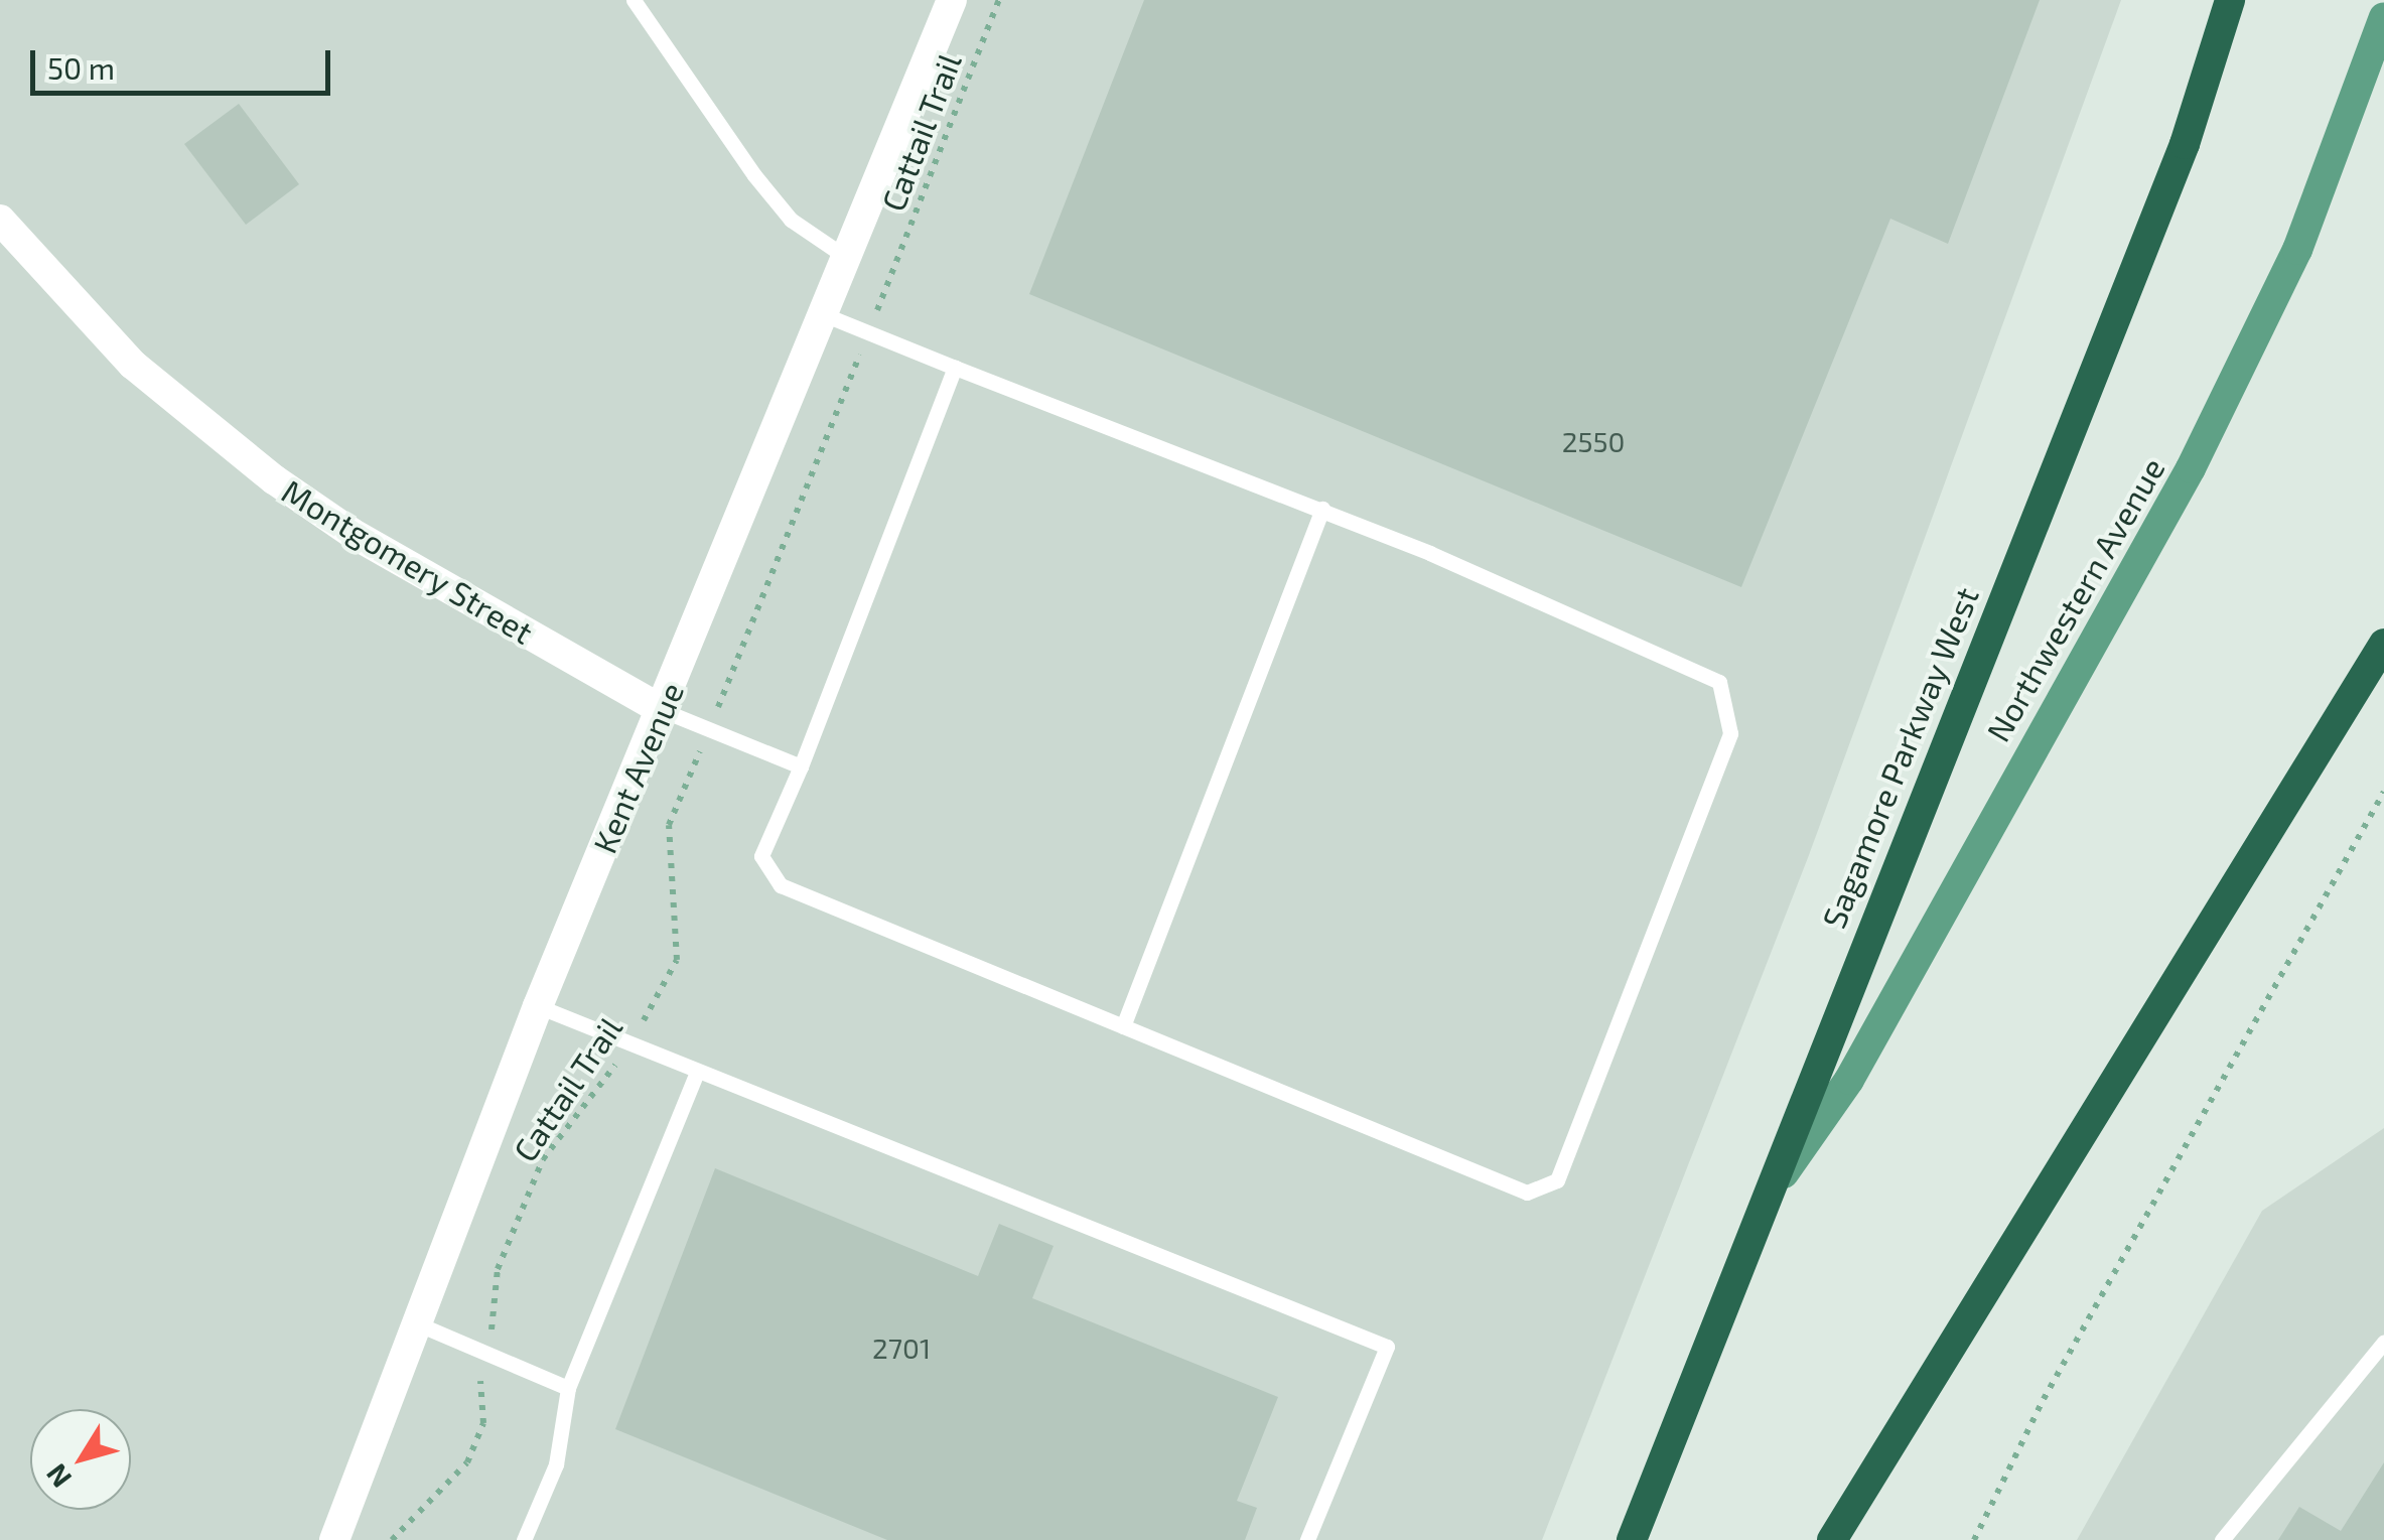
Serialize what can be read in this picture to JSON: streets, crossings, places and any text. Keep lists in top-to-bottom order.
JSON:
{
  "streets": {
    "highway": ["Sagamore Parkway West"],
    "main road": ["Northwestern Avenue"],
    "street": ["Montgomery Street", "Kent Avenue"],
    "path": ["Cattail Trail"]
  },
  "crossings": [
    ["Montgomery Street", "Kent Avenue"],
    ["Northwestern Avenue", "Sagamore Parkway West"]
  ],
  "house_numbers": ["2550", "2701"],
  "scale_bar": "50 m",
  "north": "bottom left"
}
